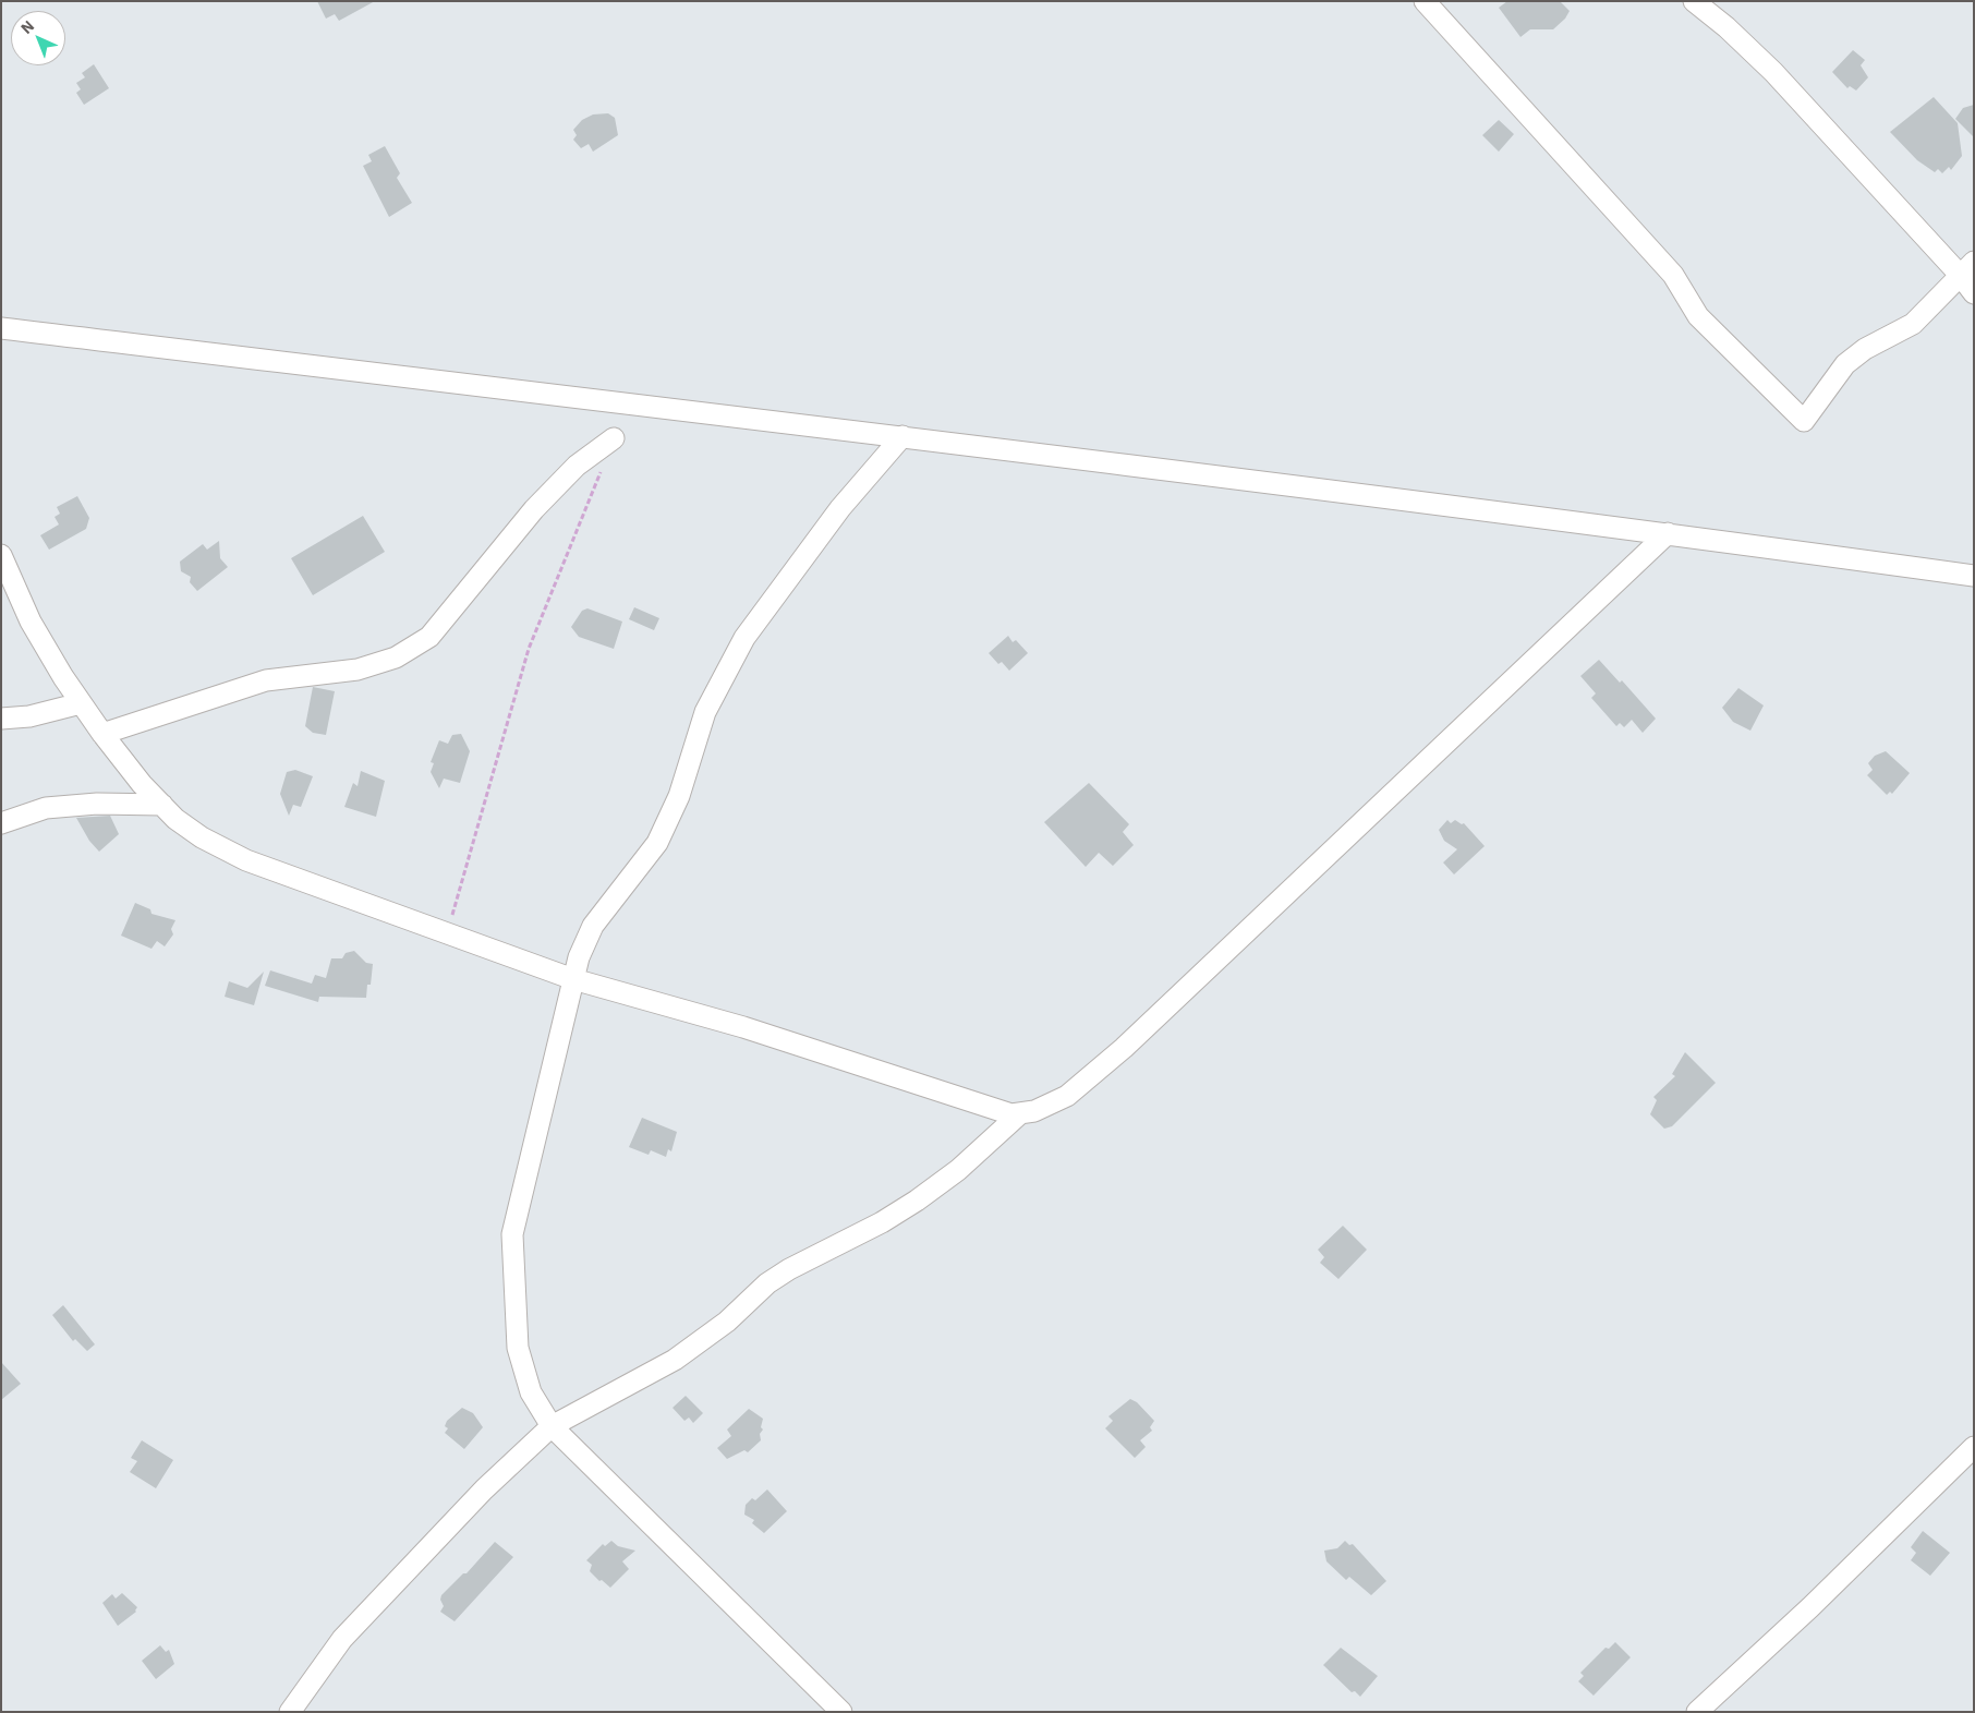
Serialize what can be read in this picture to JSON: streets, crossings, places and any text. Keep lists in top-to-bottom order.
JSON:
{
  "north": "top left"
}
